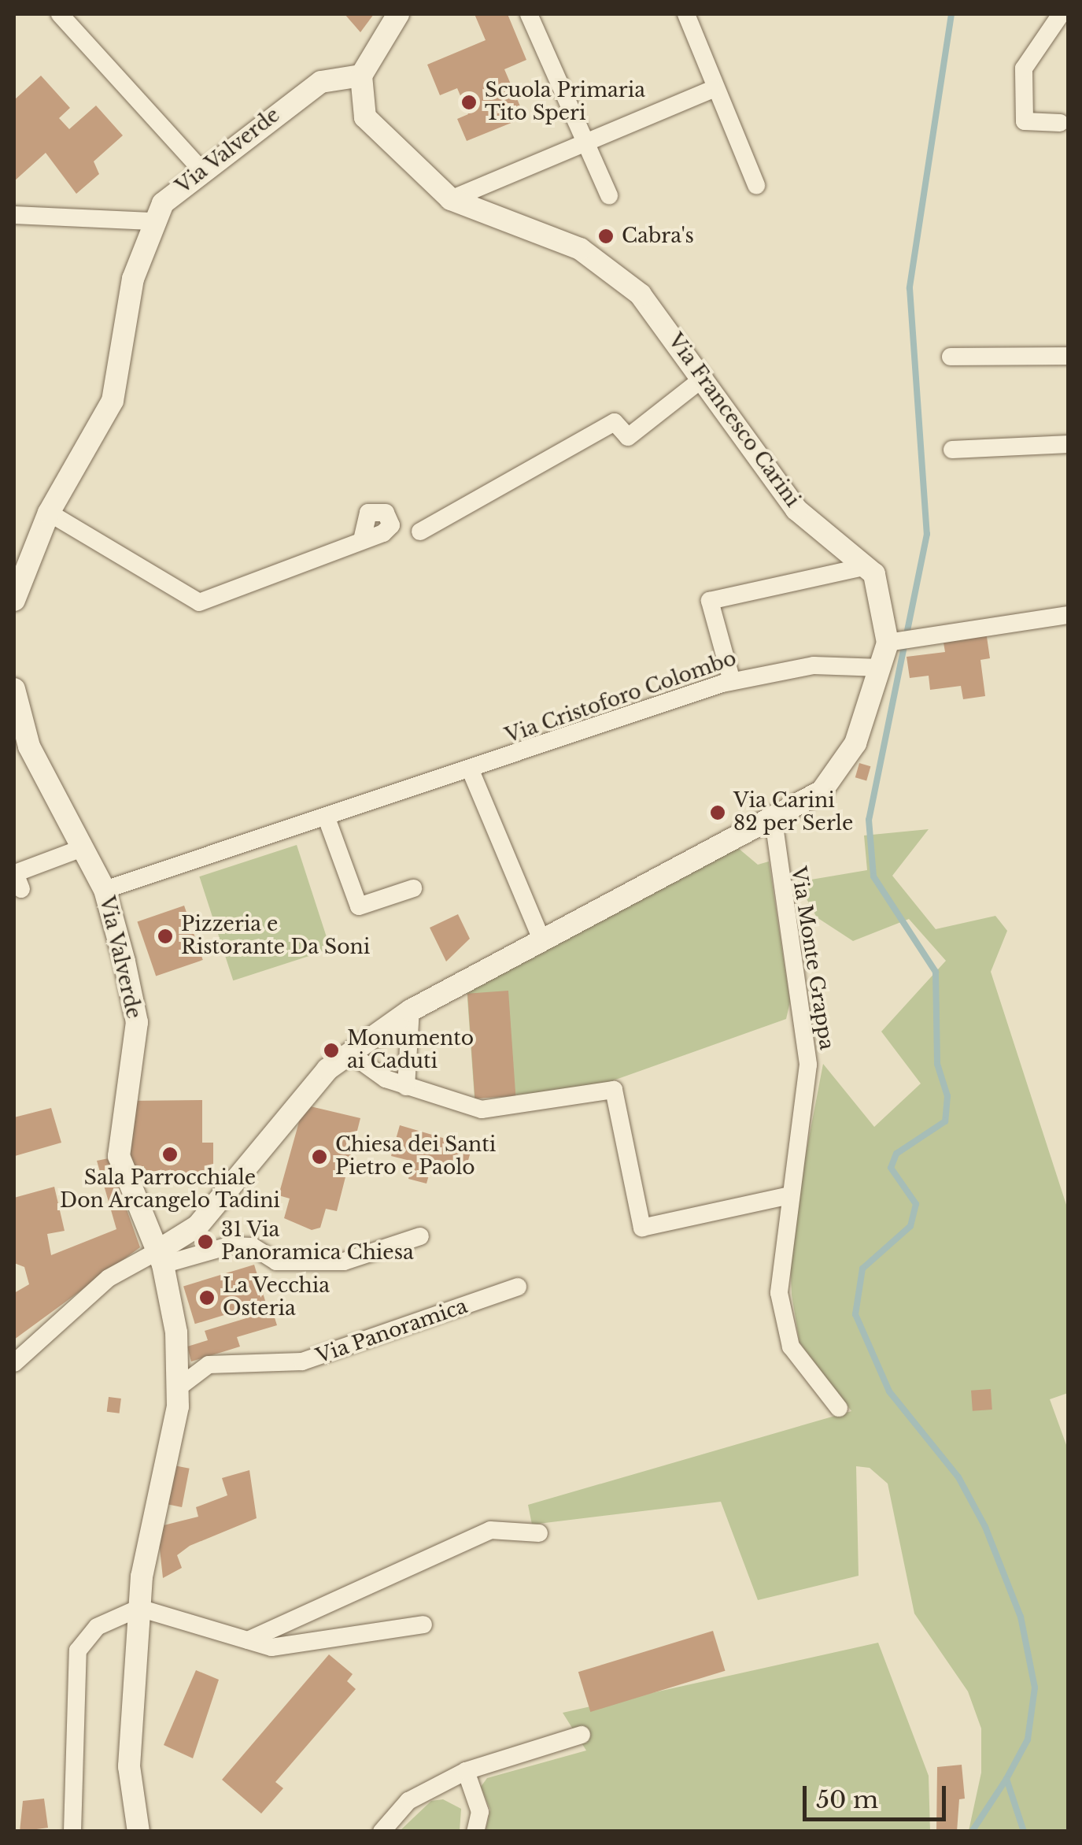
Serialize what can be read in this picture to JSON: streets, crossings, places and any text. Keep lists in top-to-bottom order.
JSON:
{
  "streets": {
    "street": [
      "Via Valverde",
      "Via Francesco Carini",
      "Via Cristoforo Colombo",
      "Via Monte Grappa",
      "Via Panoramica"
    ]
  },
  "crossings": [
    ["Via Valverde", "Via Francesco Carini"],
    ["Via Valverde", "Via Cristoforo Colombo"],
    ["Via Francesco Carini", "Via Cristoforo Colombo"],
    ["Via Francesco Carini", "Via Monte Grappa"]
  ],
  "places": [
    "Scuola Primaria Tito Speri",
    "Cabra's",
    "Via Carini 82 per Serle",
    "Pizzeria e Ristorante Da Soni",
    "Monumento ai Caduti",
    "Sala Parrocchiale Don Arcangelo Tadini",
    "Chiesa dei Santi Pietro e Paolo",
    "31 Via Panoramica Chiesa",
    "La Vecchia Osteria"
  ],
  "scale_bar": "50 m"
}
